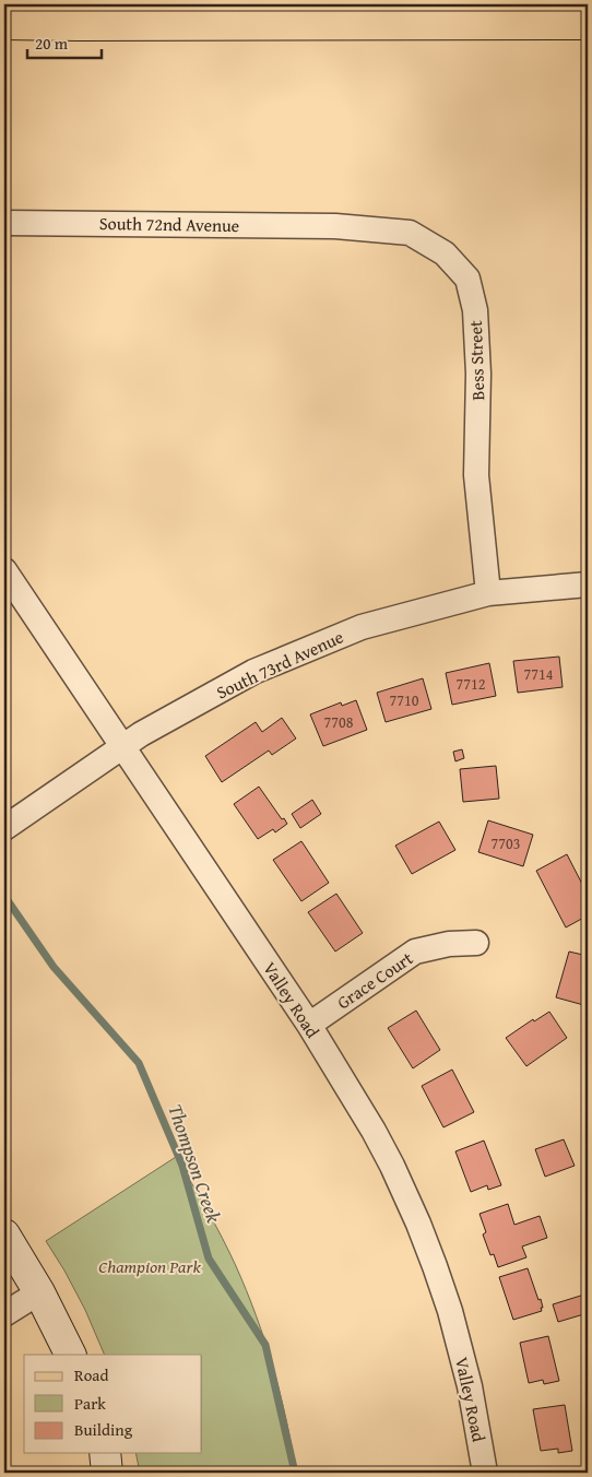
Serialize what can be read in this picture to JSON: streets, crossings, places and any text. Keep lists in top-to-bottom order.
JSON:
{
  "streets": {
    "street": [
      "South 72nd Avenue",
      "Bess Street",
      "South 73rd Avenue",
      "Grace Court",
      "Valley Road"
    ]
  },
  "crossings": [
    ["South 72nd Avenue", "Bess Street"],
    ["Bess Street", "South 73rd Avenue"],
    ["South 73rd Avenue", "Valley Road"],
    ["Grace Court", "Valley Road"]
  ],
  "water": ["Thompson Creek"],
  "parks": ["Champion Park"],
  "house_numbers": [
    "7714",
    "7712",
    "7710",
    "7708",
    "7703"
  ],
  "legend": ["Road", "Park", "Building"],
  "scale_bar": "20 m"
}
